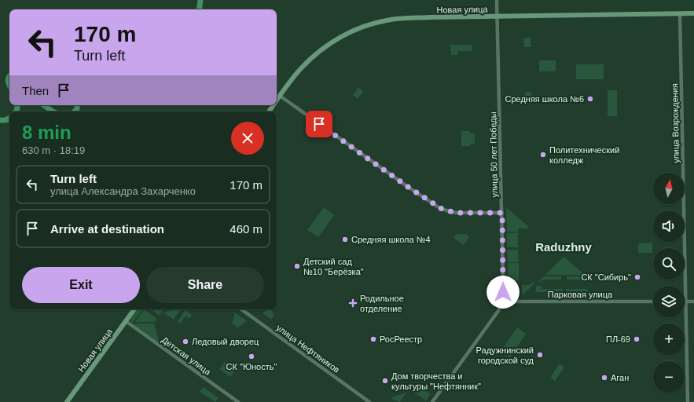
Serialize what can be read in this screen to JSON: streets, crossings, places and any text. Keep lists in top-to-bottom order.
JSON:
{
  "streets": {
    "street": [
      "Новая улица",
      "улица Возрождения",
      "улица 50 лет Победы",
      "Парковая улица",
      "улица Нефтяников",
      "Детская улица"
    ]
  },
  "crossings": [
    ["Новая улица", "улица Возрождения"],
    ["Новая улица", "улица 50 лет Победы"],
    ["Новая улица", "Детская улица"],
    ["улица 50 лет Победы", "Парковая улица"]
  ],
  "districts": ["Raduzhny"],
  "places": {
    "other": [
      "Средняя школа №6",
      "Политехнический колледж",
      "Средняя школа №4",
      "Детский сад №10 \"Берёзка\"",
      "СК \"Сибирь\"",
      "РосРеестр",
      "ПЛ-69",
      "Ледовый дворец",
      "Радужнинский городской суд",
      "СК \"Юность\"",
      "Аган",
      "Дом творчества и культуры \"Нефтянник\""
    ],
    "health": ["Родильное отделение"]
  },
  "north": "top",
  "page": {
    "turn": ["170 m", "Turn left"],
    "then": "Then",
    "heading": ["8 min", "630 m · 18:19"],
    "list": [
      {
        "name": "Turn left",
        "note": "улица Александра Захарченко",
        "value": "170 m"
      },
      {
        "name": "Arrive at destination",
        "value": "460 m"
      }
    ],
    "map_buttons": ["+", "−"],
    "buttons": ["Exit", "Share"]
  }
}
